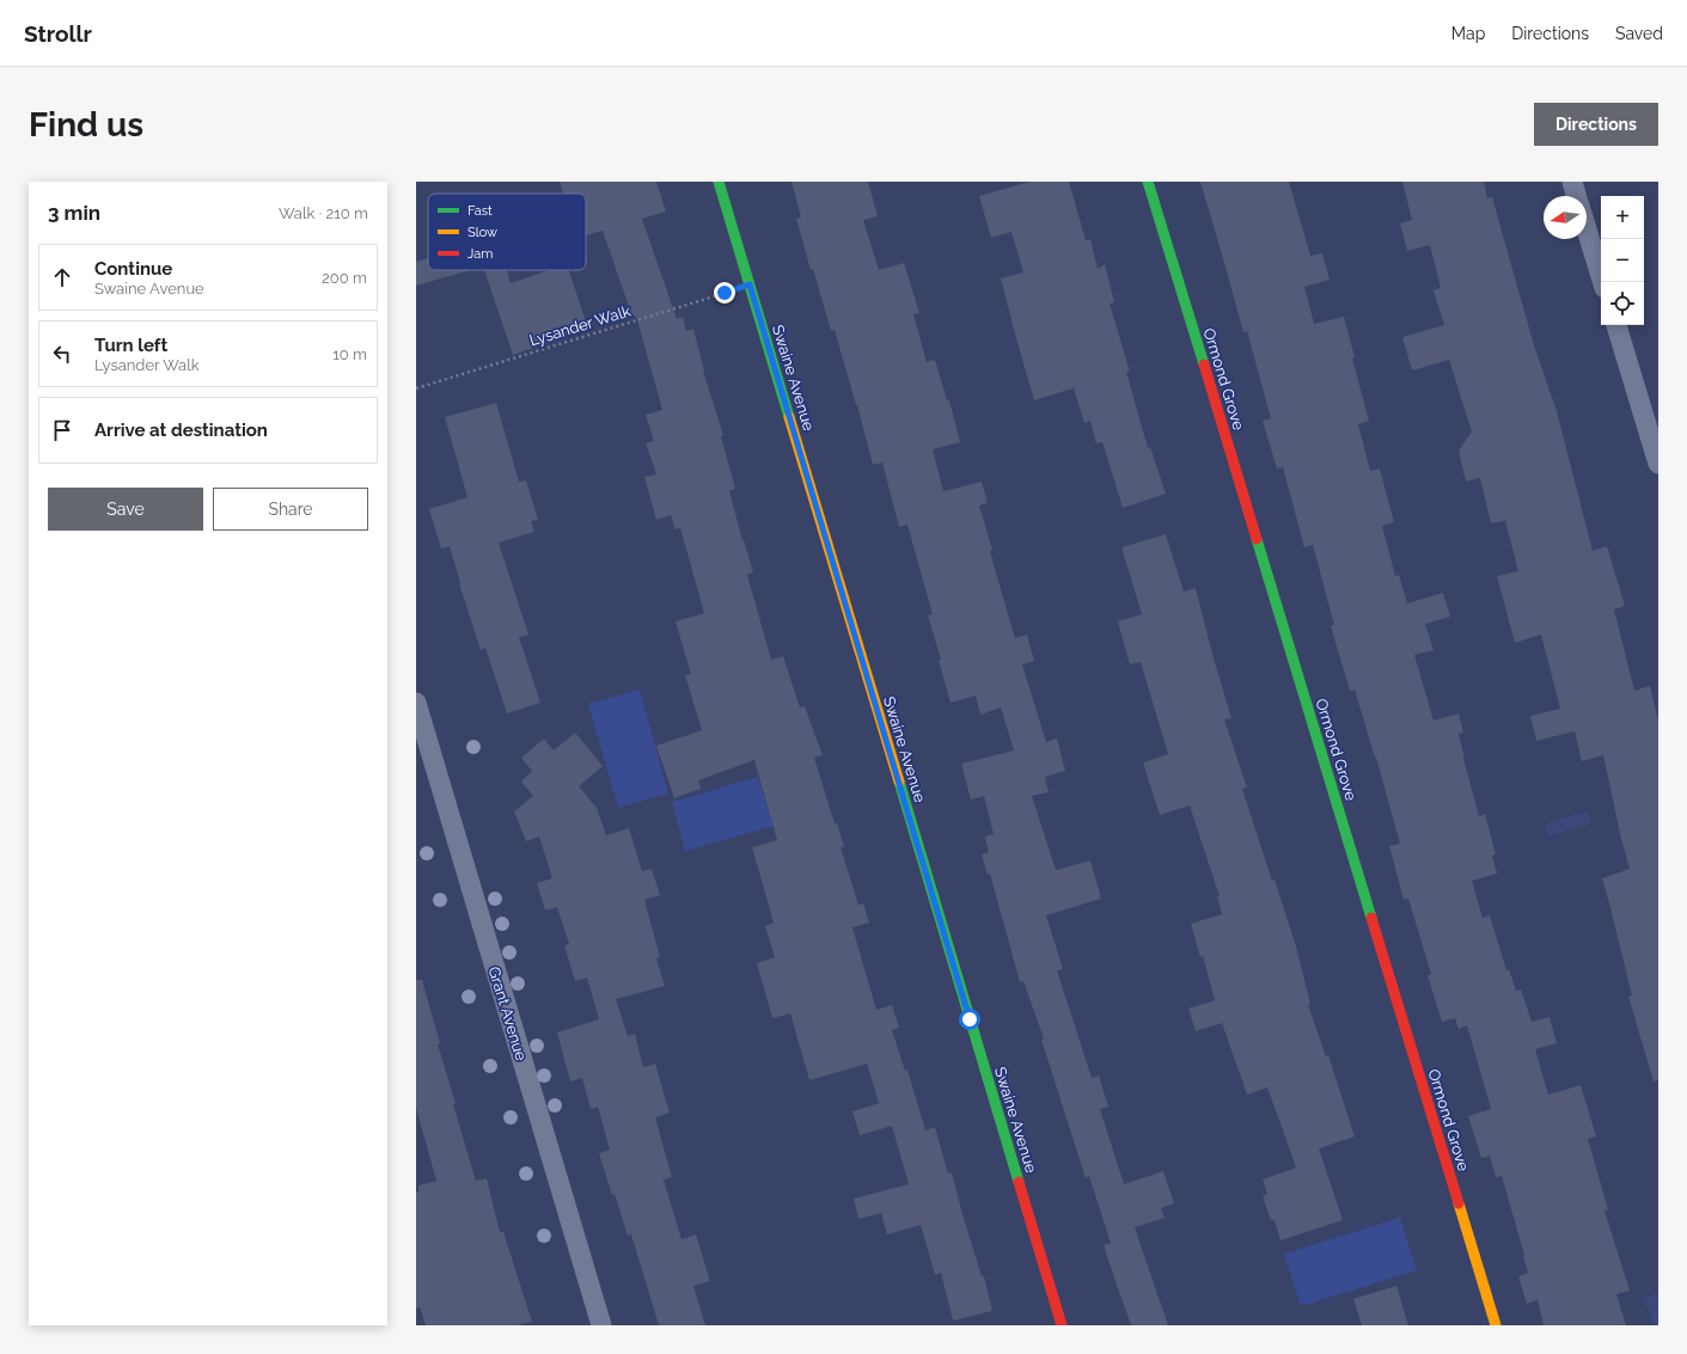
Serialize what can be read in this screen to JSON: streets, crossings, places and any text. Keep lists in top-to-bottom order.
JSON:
{
  "streets": {
    "street": ["Swaine Avenue", "Ormond Grove", "Grant Avenue"],
    "path": ["Lysander Walk"]
  },
  "crossings": [
    ["Lysander Walk", "Swaine Avenue"]
  ],
  "legend": ["Fast", "Slow", "Jam"],
  "north": "left",
  "page": {
    "header": "Strollr",
    "nav": ["Map", "Directions", "Saved"],
    "buttons": [
      "Directions",
      ["Save", "Share"]
    ],
    "title": "Find us",
    "heading": ["3 min", "Walk · 210 m"],
    "map_buttons": ["+", "−"],
    "list": [
      ["Continue", "Swaine Avenue", "200 m"],
      ["Turn left", "Lysander Walk", "10 m"],
      "Arrive at destination"
    ]
  }
}
